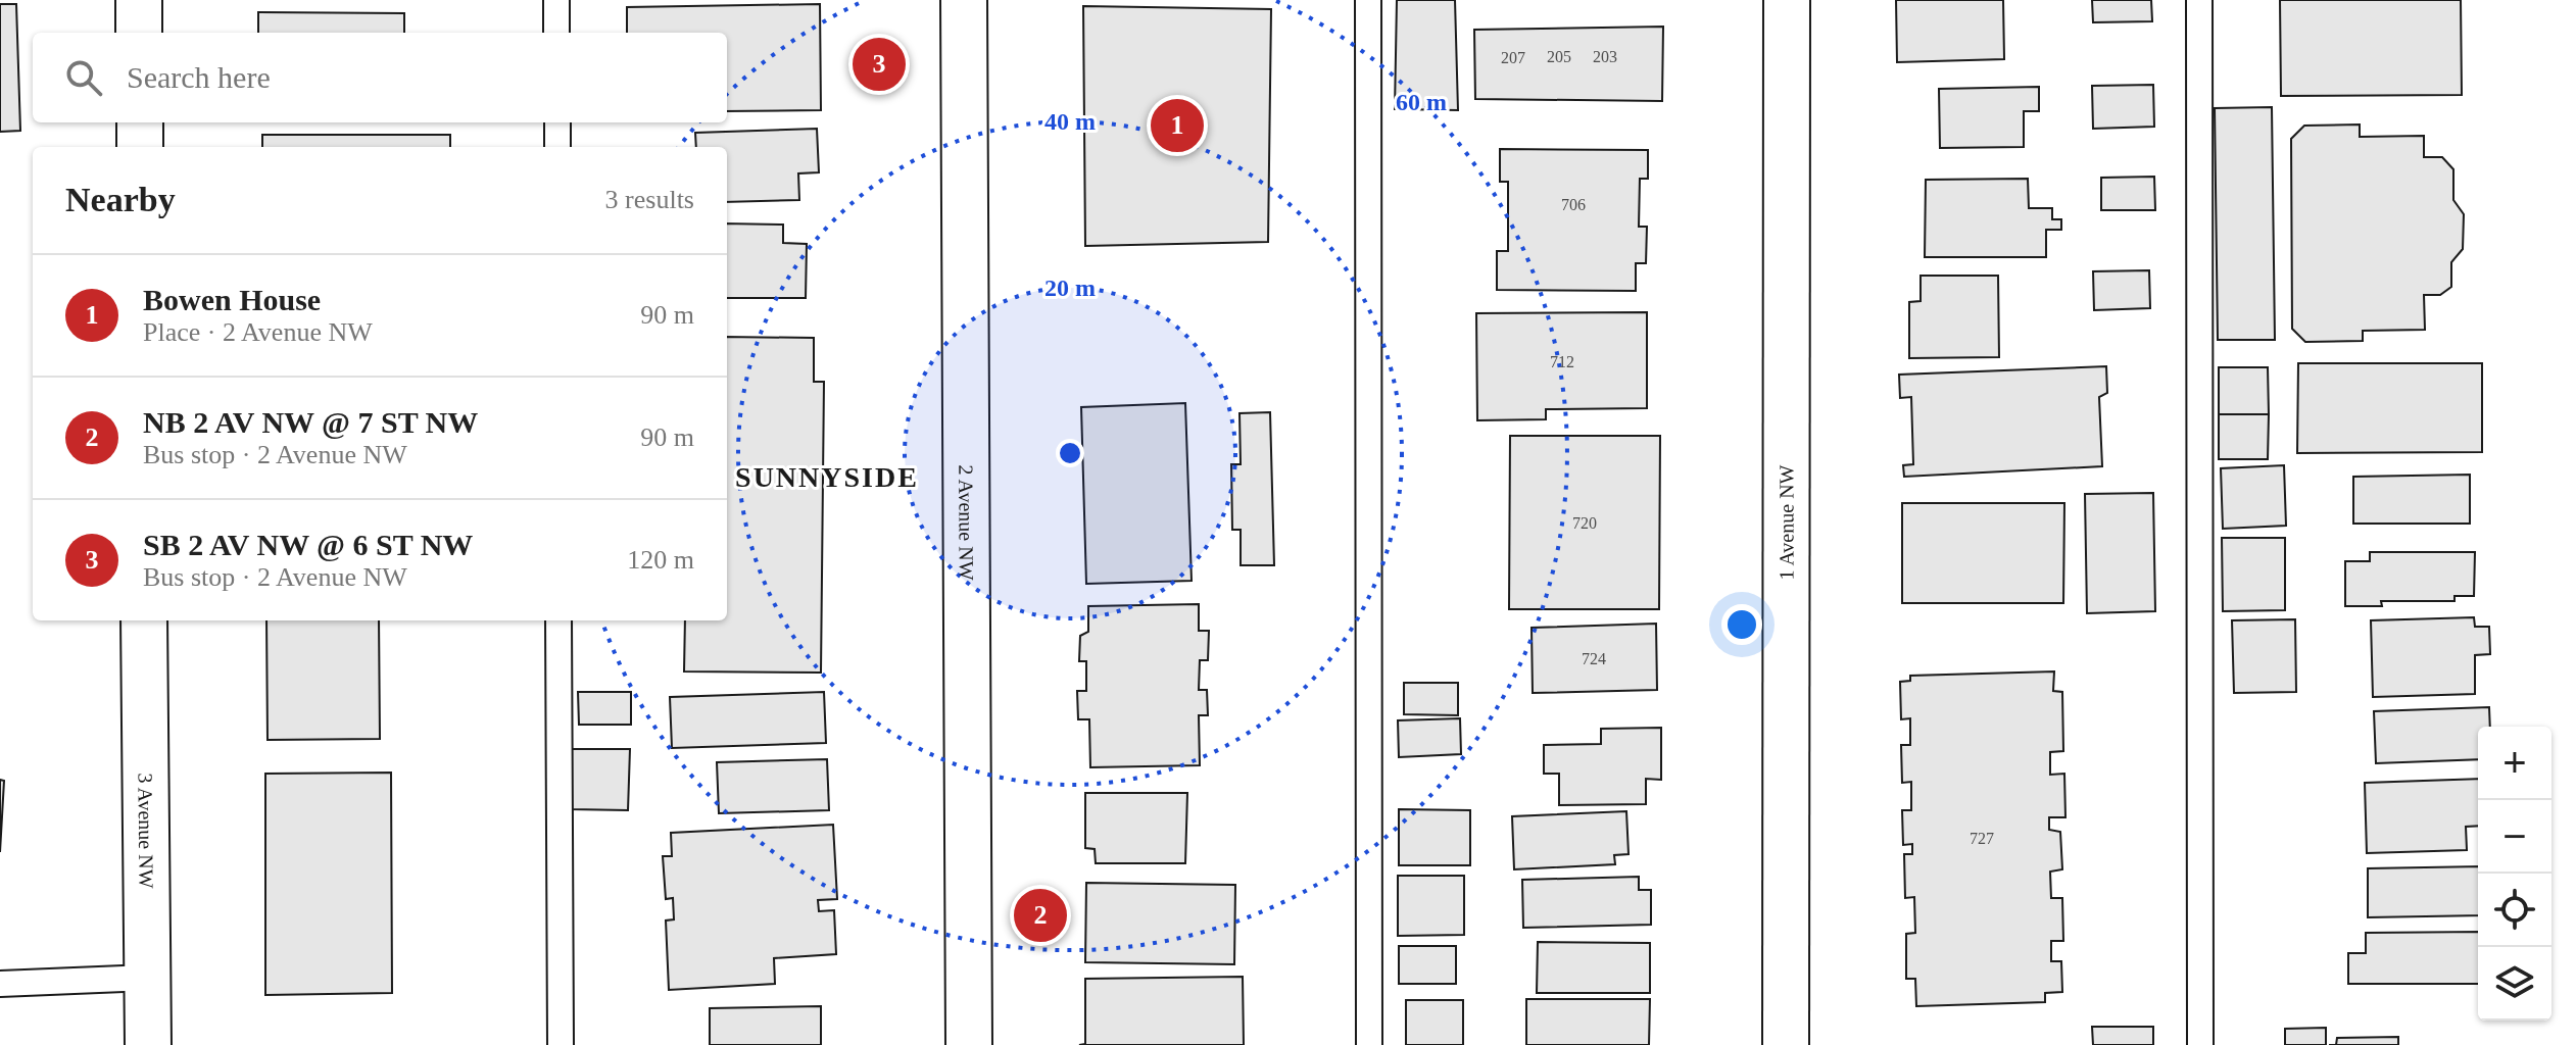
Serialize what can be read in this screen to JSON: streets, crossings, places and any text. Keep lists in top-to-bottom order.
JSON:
{
  "streets": {
    "street": ["2 Avenue NW", "1 Avenue NW", "3 Avenue NW"]
  },
  "districts": ["SUNNYSIDE"],
  "house_numbers": [
    "205",
    "203",
    "207",
    "706",
    "712",
    "720",
    "724",
    "727"
  ],
  "page": {
    "search": "Search here",
    "pins": ["3", "1", "2"],
    "heading": ["Nearby", "3 results"],
    "list": [
      {
        "mark": "1",
        "name": "Bowen House",
        "note": "Place · 2 Avenue NW",
        "value": "90 m"
      },
      {
        "mark": "2",
        "name": "NB 2 AV NW @ 7 ST NW",
        "note": "Bus stop · 2 Avenue NW",
        "value": "90 m"
      },
      {
        "mark": "3",
        "name": "SB 2 AV NW @ 6 ST NW",
        "note": "Bus stop · 2 Avenue NW",
        "value": "120 m"
      }
    ],
    "map_buttons": ["+", "−"]
  },
  "rings": ["60 m", "40 m", "20 m"]
}
